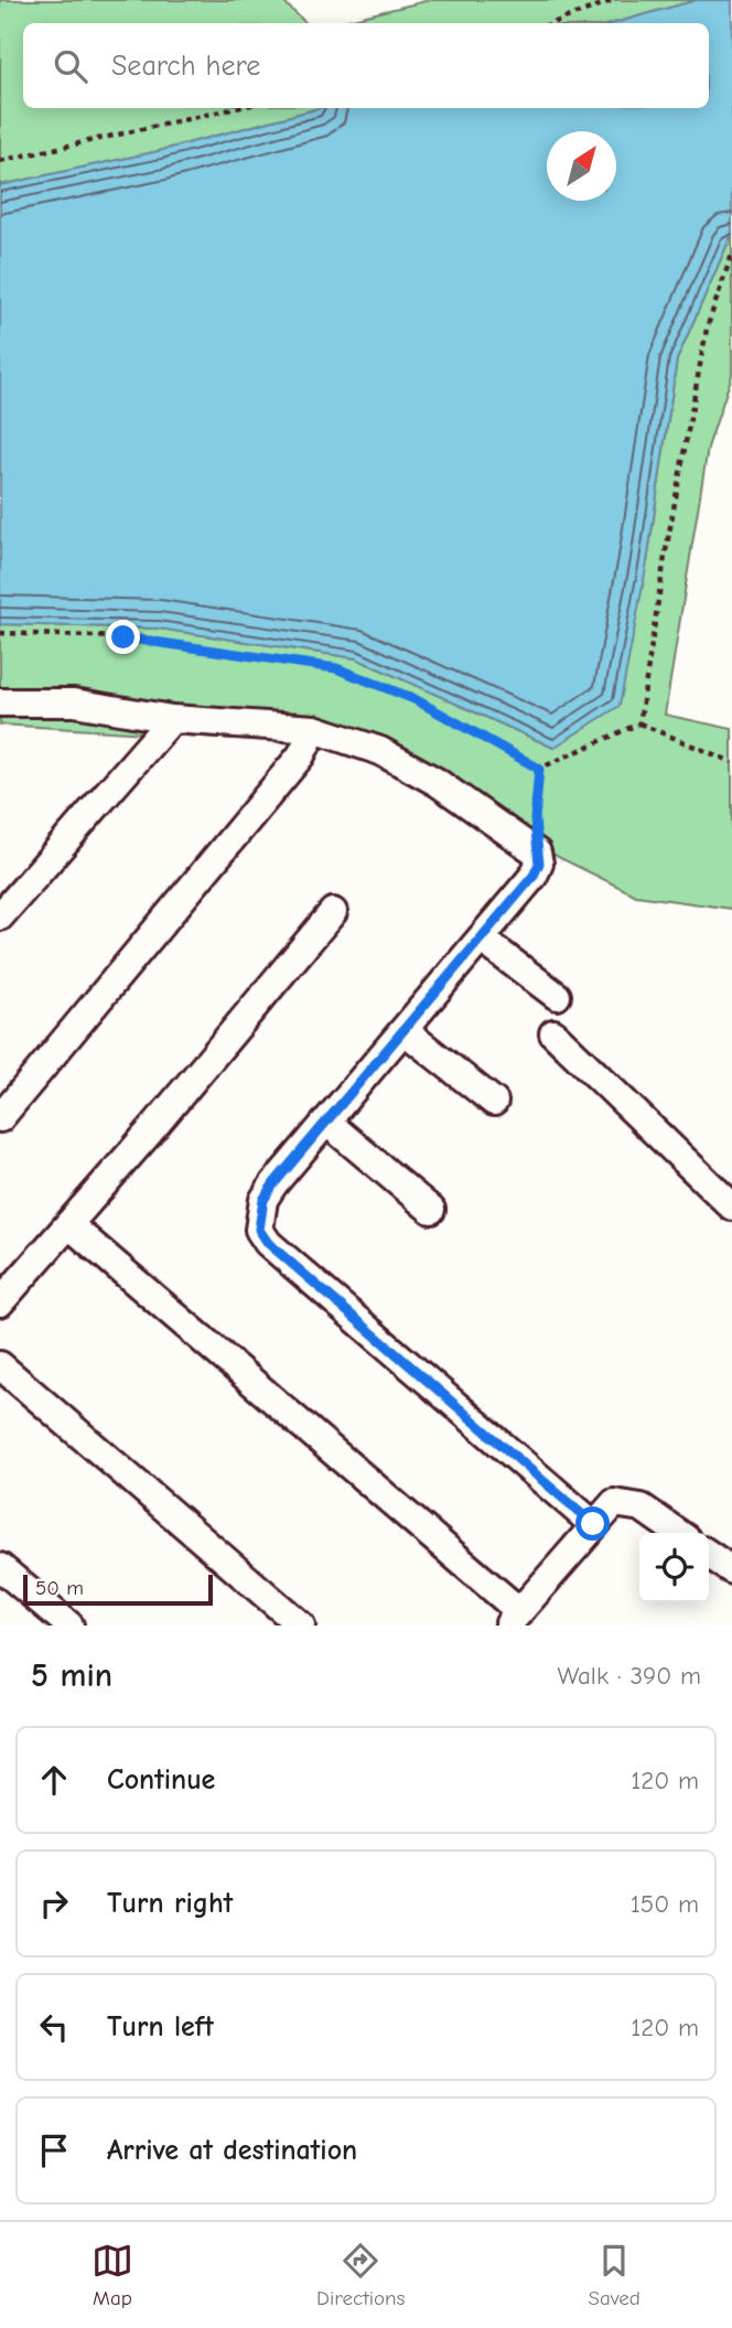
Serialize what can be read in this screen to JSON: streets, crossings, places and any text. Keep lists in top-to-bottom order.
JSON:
{
  "scale_bar": "50 m",
  "north": "top right",
  "page": {
    "search": "Search here",
    "scale": "50 m",
    "heading": ["5 min", "Walk · 390 m"],
    "list": [
      ["Continue", "120 m"],
      ["Turn right", "150 m"],
      ["Turn left", "120 m"],
      "Arrive at destination"
    ],
    "nav": ["Map", "Directions", "Saved"]
  }
}
